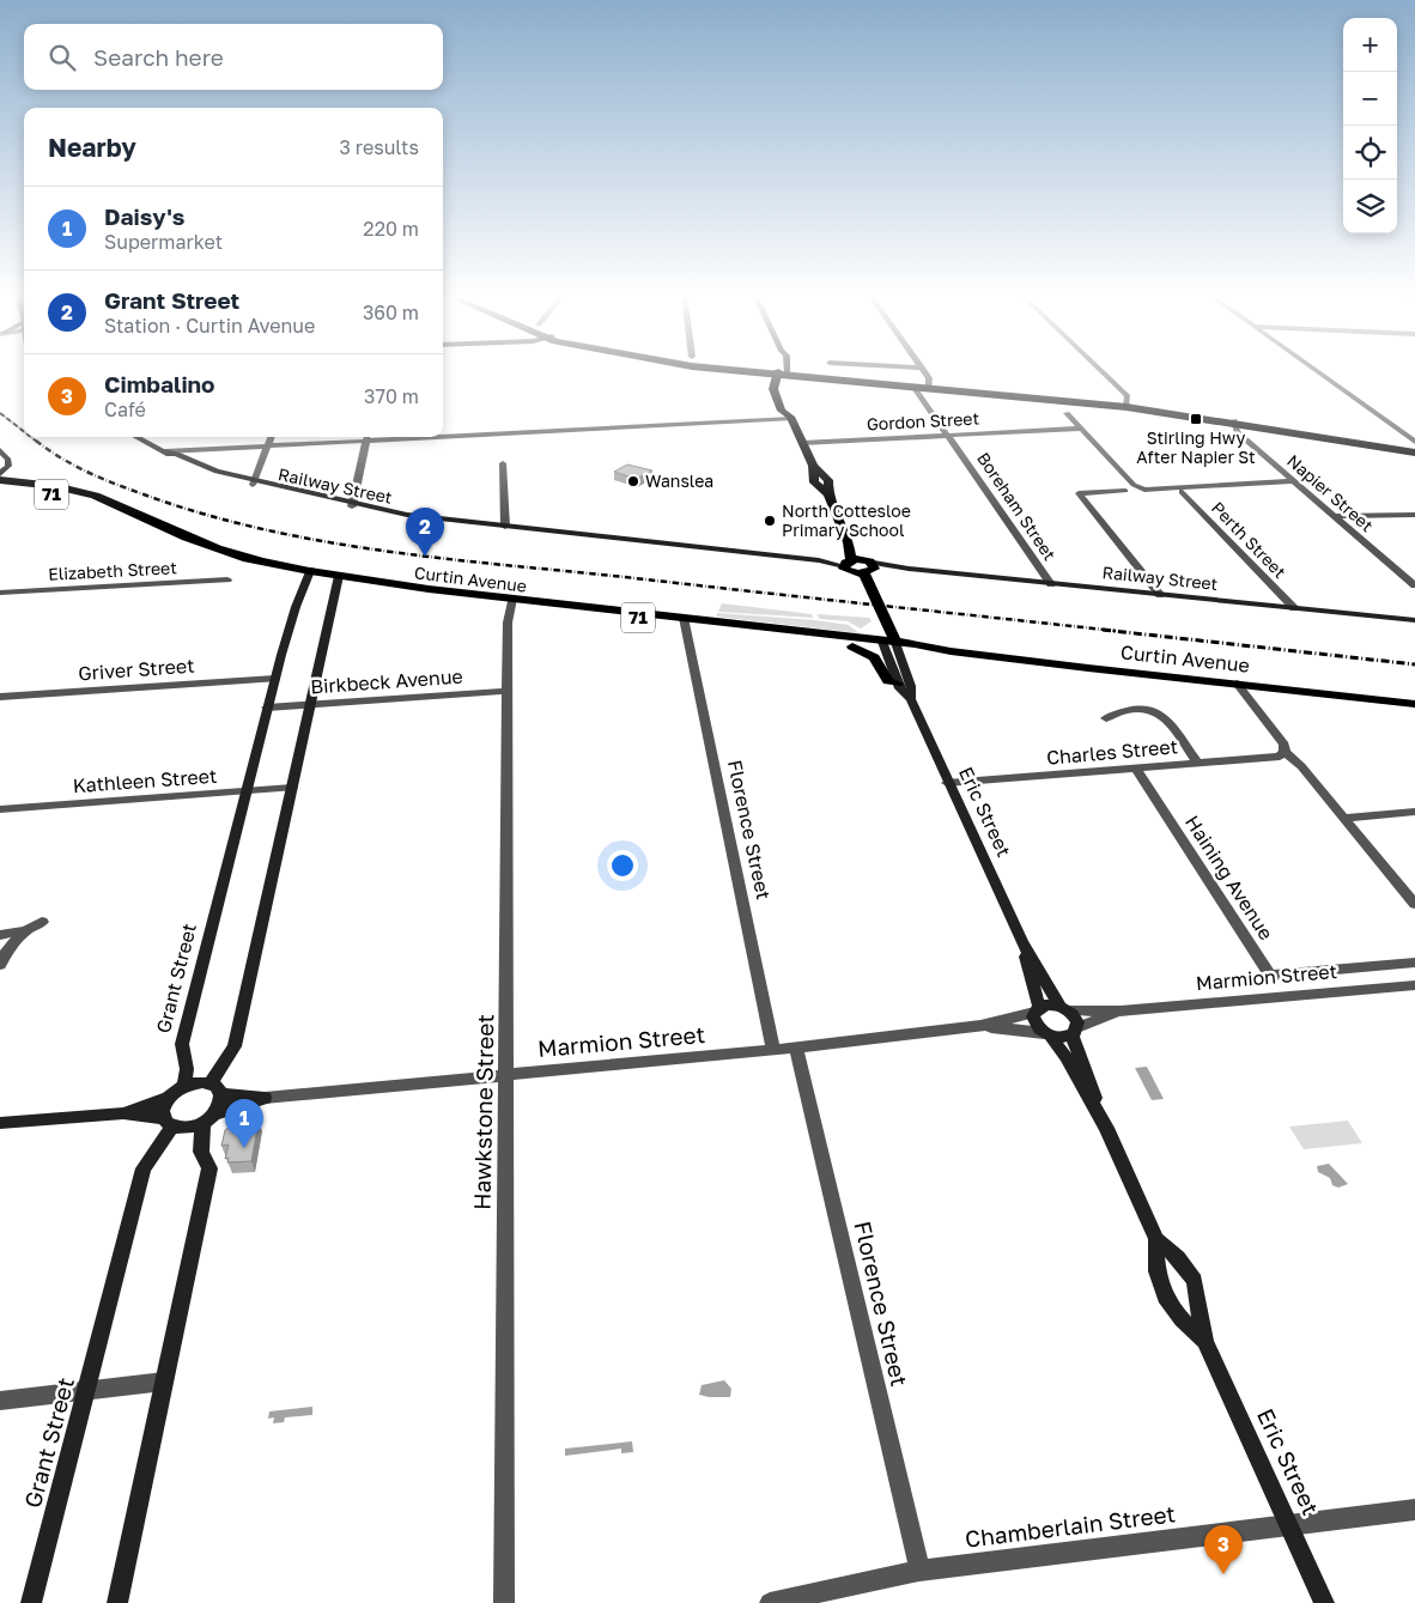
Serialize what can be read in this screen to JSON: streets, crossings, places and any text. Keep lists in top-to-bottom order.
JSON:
{
  "streets": {
    "highway": ["71", "Curtin Avenue"],
    "main road": ["Eric Street"],
    "street": [
      "Gordon Street",
      "Railway Street",
      "Napier Street",
      "Boreham Street",
      "Perth Street",
      "Elizabeth Street",
      "Griver Street",
      "Birkbeck Avenue",
      "Charles Street",
      "Kathleen Street",
      "Florence Street",
      "Haining Avenue",
      "Marmion Street",
      "Grant Street",
      "Hawkstone Street",
      "Chamberlain Street"
    ]
  },
  "crossings": [
    ["Gordon Street", "Boreham Street"],
    ["Gordon Street", "Eric Street"],
    ["Railway Street", "Boreham Street"],
    ["Railway Street", "Perth Street"],
    ["Railway Street", "Eric Street"],
    ["71", "Curtin Avenue"],
    ["Curtin Avenue", "Eric Street"],
    ["Curtin Avenue", "Florence Street"],
    ["Curtin Avenue", "Grant Street"],
    ["Curtin Avenue", "Hawkstone Street"],
    ["Griver Street", "Grant Street"],
    ["Birkbeck Avenue", "Grant Street"],
    ["Birkbeck Avenue", "Hawkstone Street"],
    ["Charles Street", "Eric Street"],
    ["Charles Street", "Haining Avenue"],
    ["Kathleen Street", "Grant Street"],
    ["Eric Street", "Marmion Street"],
    ["Eric Street", "Chamberlain Street"],
    ["Florence Street", "Marmion Street"],
    ["Florence Street", "Chamberlain Street"],
    ["Marmion Street", "Grant Street"],
    ["Marmion Street", "Hawkstone Street"]
  ],
  "places": {
    "transit": ["Stirling Hwy After Napier St"],
    "other": ["Wanslea", "North Cottesloe Primary School"]
  },
  "page": {
    "map_buttons": ["+", "−"],
    "search": "Search here",
    "heading": ["Nearby", "3 results"],
    "list": [
      {
        "mark": "1",
        "name": "Daisy's",
        "note": "Supermarket",
        "value": "220 m"
      },
      {
        "mark": "2",
        "name": "Grant Street",
        "note": "Station · Curtin Avenue",
        "value": "360 m"
      },
      {
        "mark": "3",
        "name": "Cimbalino",
        "note": "Café",
        "value": "370 m"
      }
    ],
    "pins": ["2", "1", "3"]
  }
}
